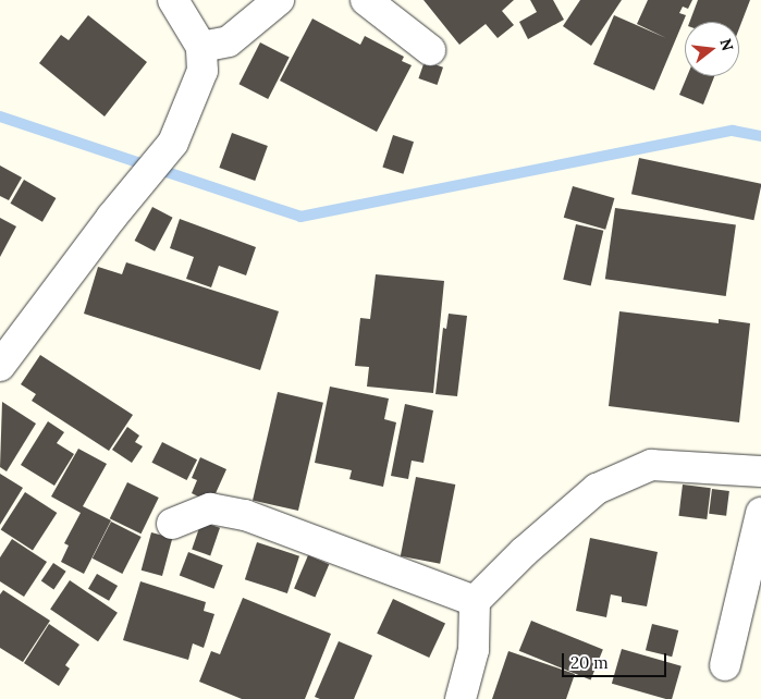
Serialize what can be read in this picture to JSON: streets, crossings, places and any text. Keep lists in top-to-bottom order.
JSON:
{
  "scale_bar": "20 m",
  "north": "right"
}
